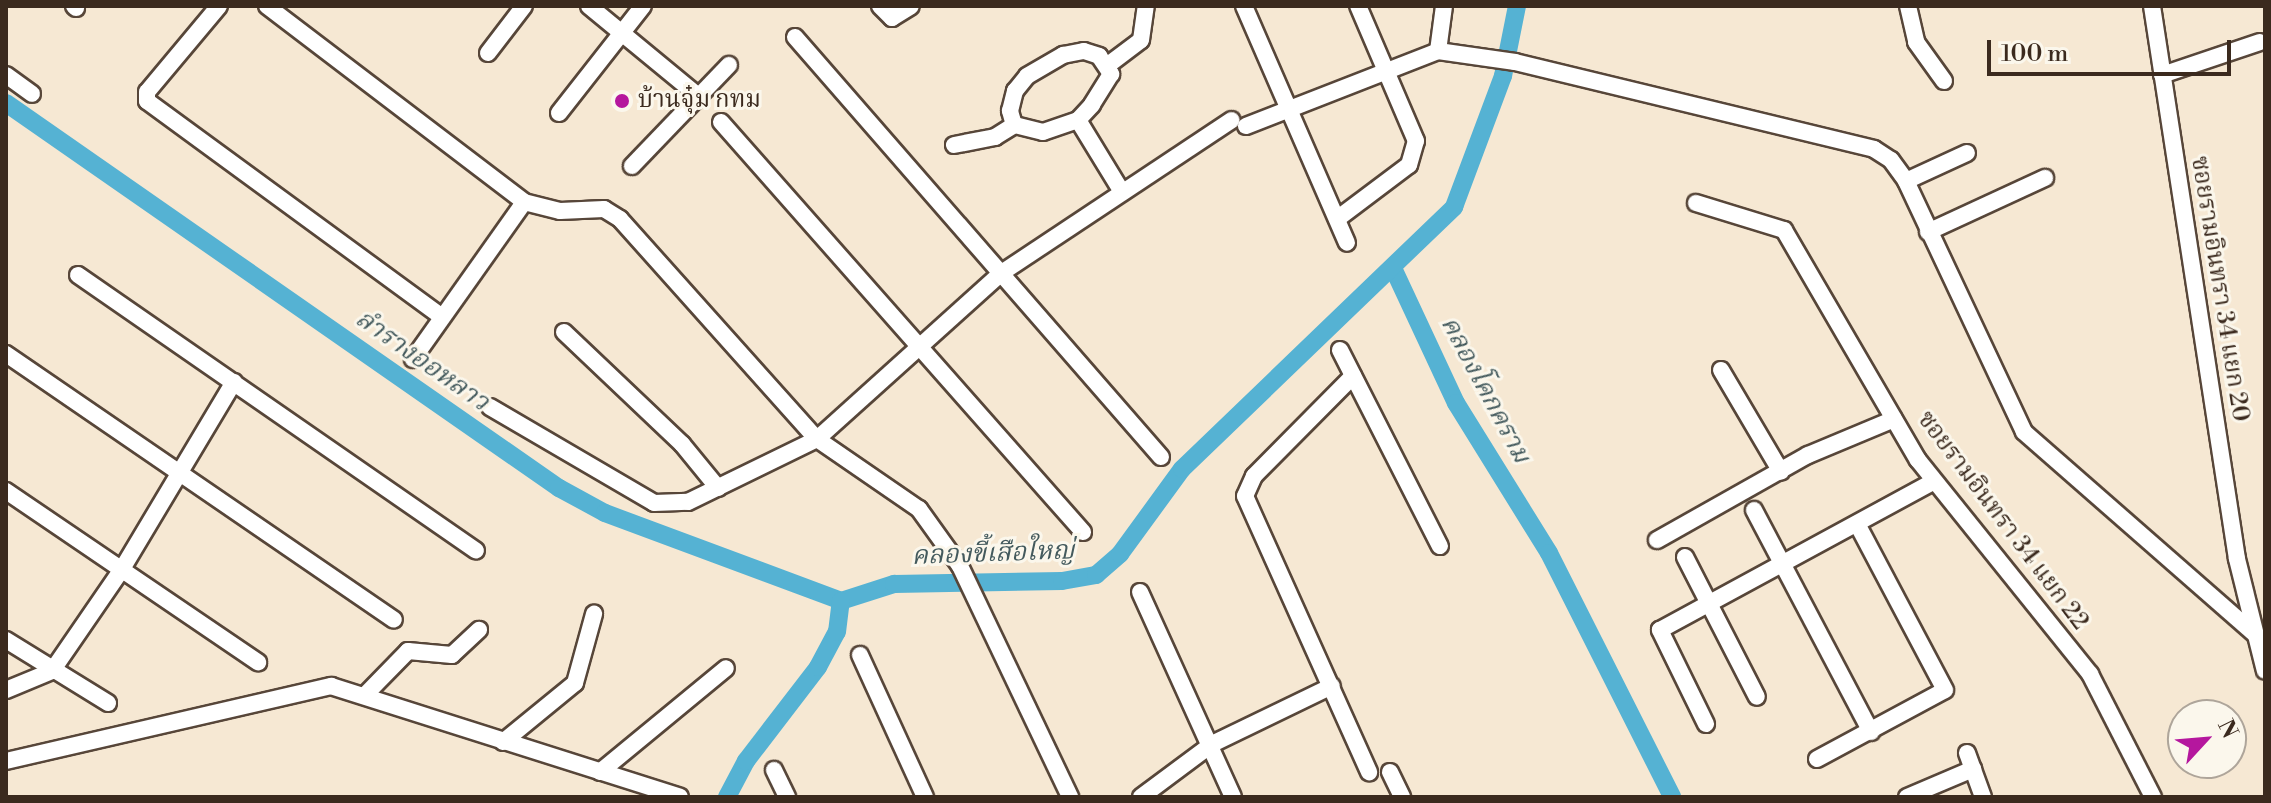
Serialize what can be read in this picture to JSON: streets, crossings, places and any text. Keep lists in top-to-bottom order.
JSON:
{
  "streets": {
    "street": ["ซอยรามอินทรา 34 แยก 20", "ซอยรามอินทรา 34 แยก 22"]
  },
  "water": ["ลำรางออหลาว", "คลองโคกคราม", "คลองขี้เสือใหญ่"],
  "places": ["บ้านจุ๋ม กทม"],
  "scale_bar": "100 m",
  "north": "top right"
}
